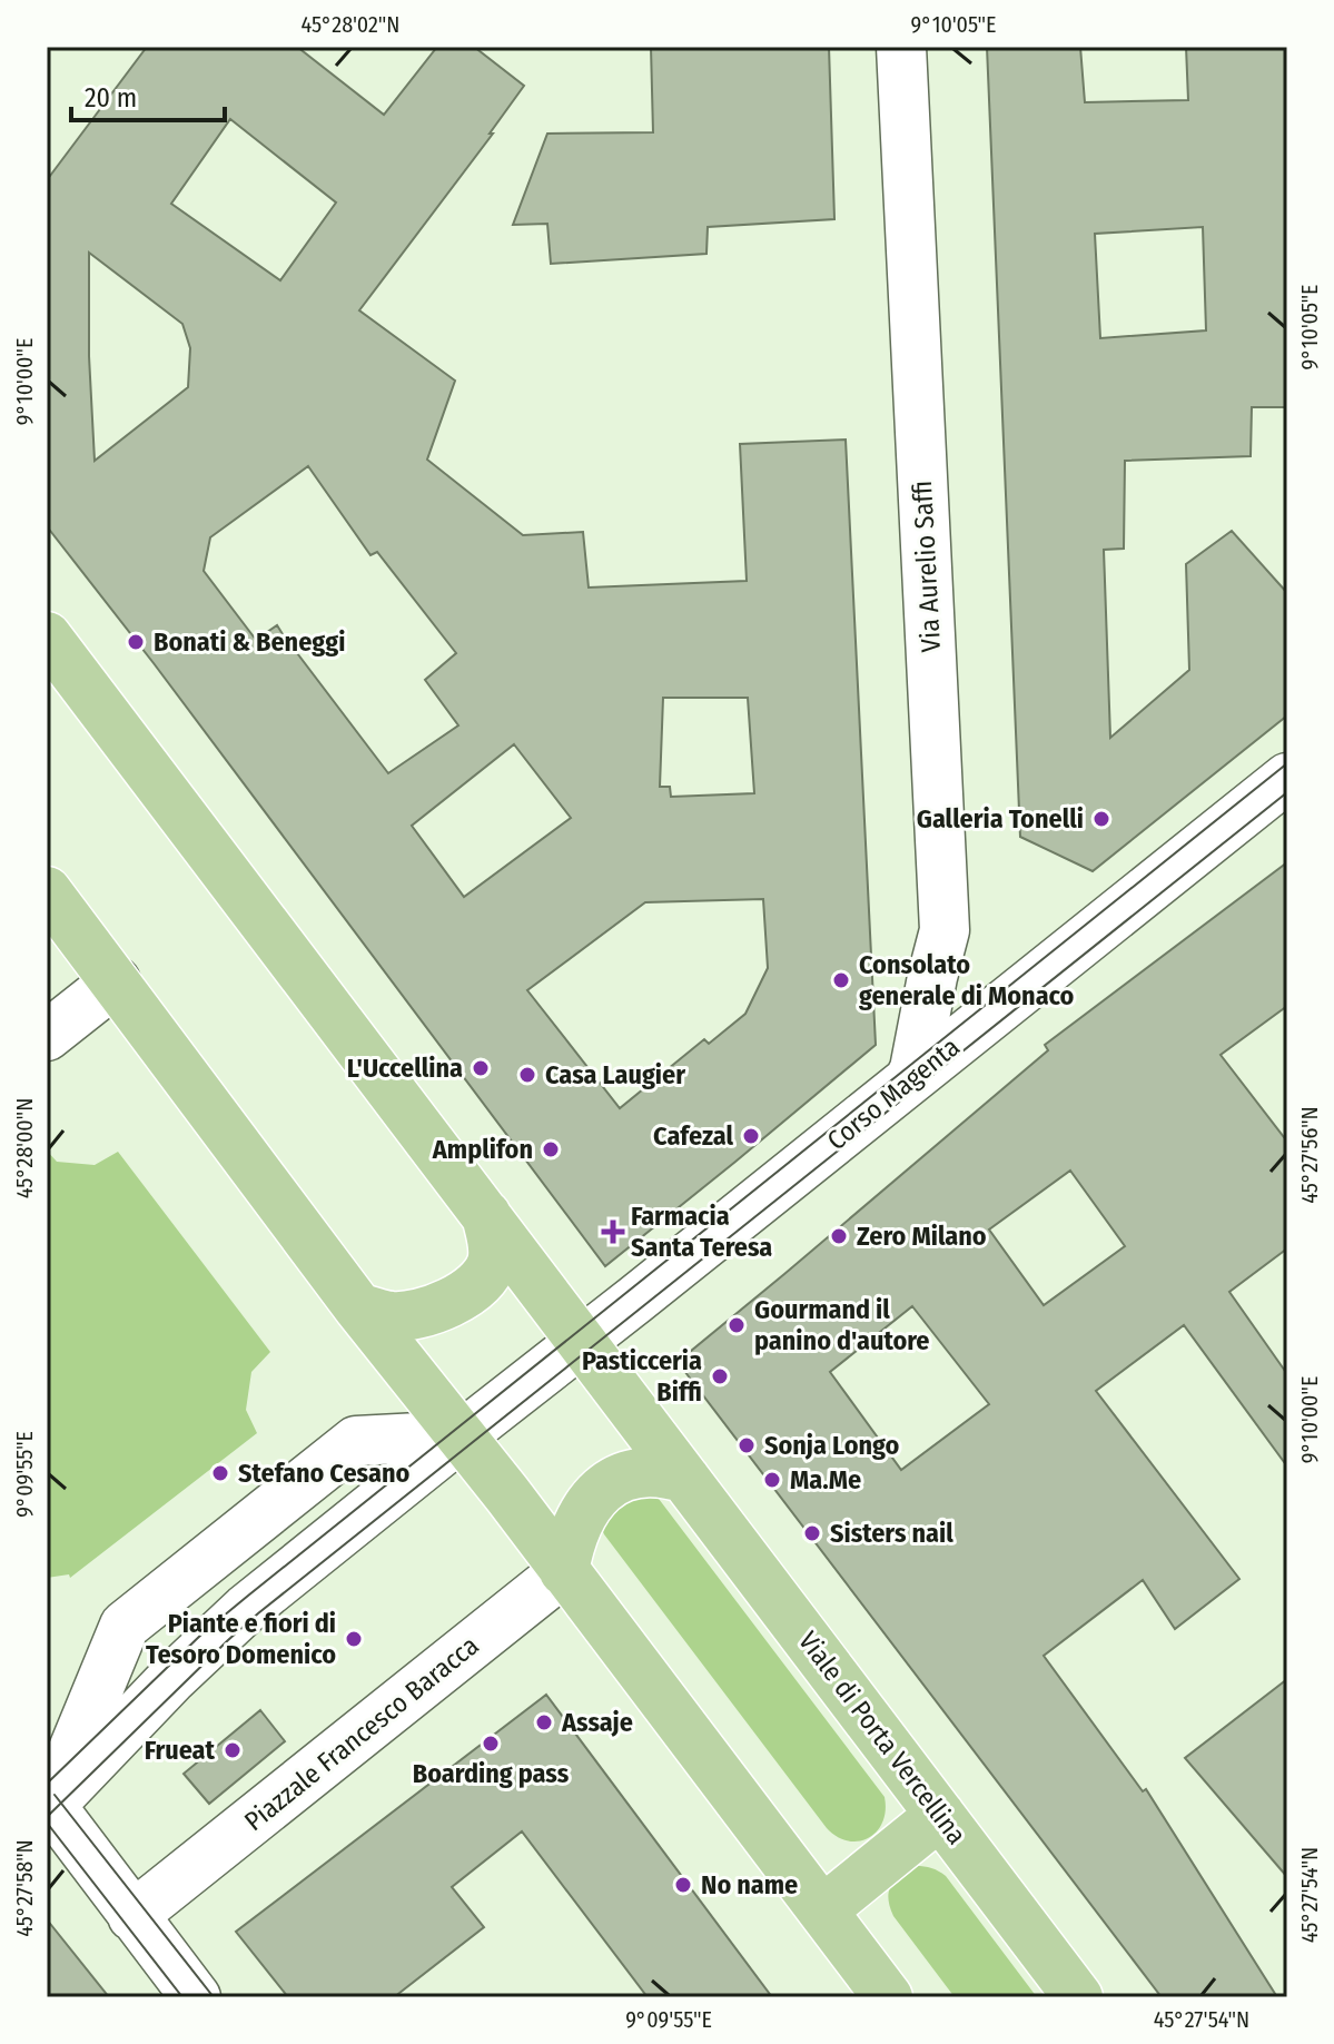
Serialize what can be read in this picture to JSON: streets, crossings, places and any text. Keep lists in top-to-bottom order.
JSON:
{
  "streets": {
    "main road": ["Viale di Porta Vercellina"],
    "street": ["Via Aurelio Saffi", "Corso Magenta", "Piazzale Francesco Baracca"]
  },
  "crossings": [
    ["Via Aurelio Saffi", "Corso Magenta"]
  ],
  "places": {
    "other": [
      "Bonati & Beneggi",
      "Galleria Tonelli",
      "Consolato generale di Monaco",
      "L'Uccellina",
      "Casa Laugier",
      "Cafezal",
      "Amplifon",
      "Zero Milano",
      "Gourmand il panino d'autore",
      "Pasticceria Biffi",
      "Sonja Longo",
      "Stefano Cesano",
      "Ma.Me",
      "Sisters nail",
      "Piante e fiori di Tesoro Domenico",
      "Assaje",
      "Boarding pass",
      "Frueat",
      "No name"
    ],
    "health": ["Farmacia Santa Teresa"]
  },
  "scale_bar": "20 m",
  "coordinates": [
    "45°28'02\"N",
    "9°10'05\"E",
    "9°10'00\"E",
    "45°28'00\"N",
    "45°27'56\"N",
    "9°09'55\"E",
    "45°27'58\"N",
    "45°27'54\"N"
  ]
}
